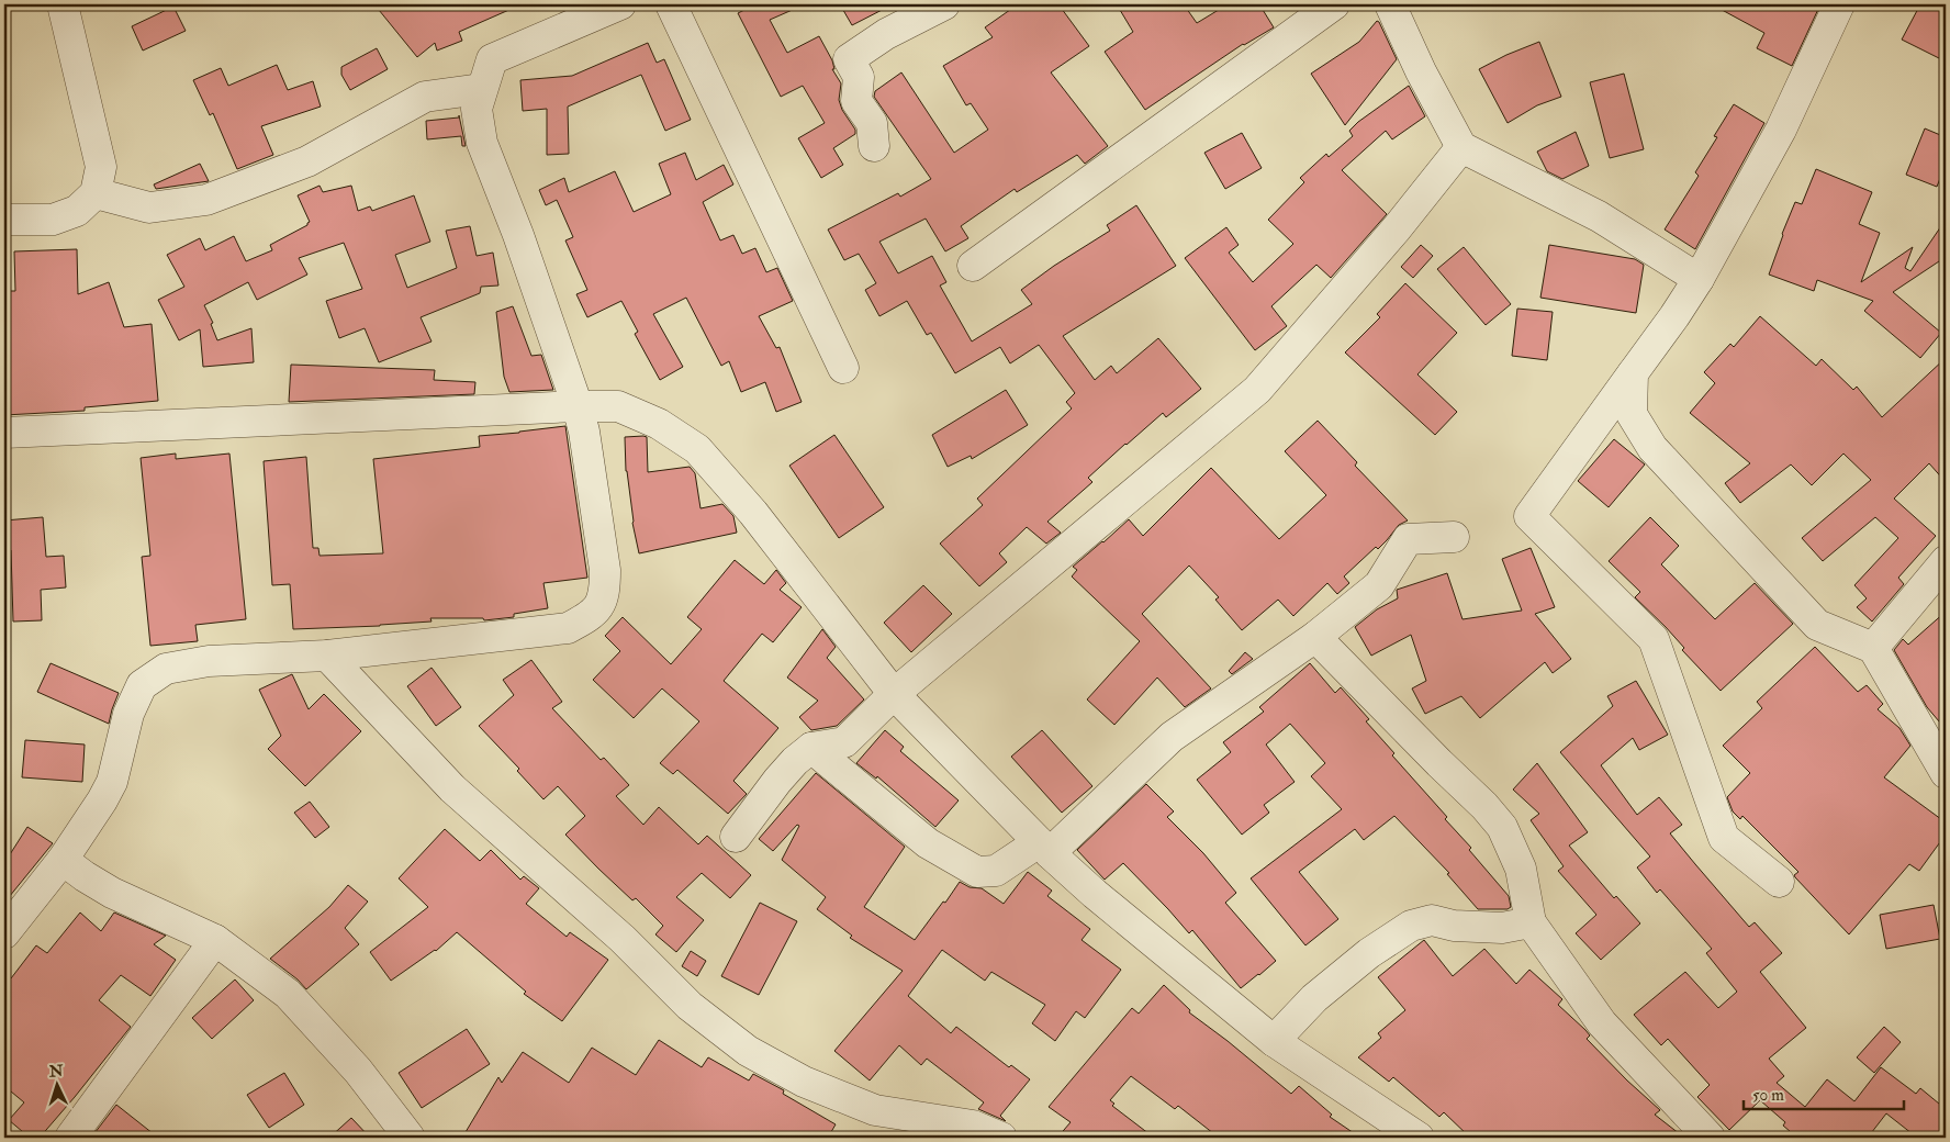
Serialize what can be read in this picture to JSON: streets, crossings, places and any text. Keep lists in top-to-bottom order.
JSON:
{
  "scale_bar": "50 m",
  "north": "top"
}
